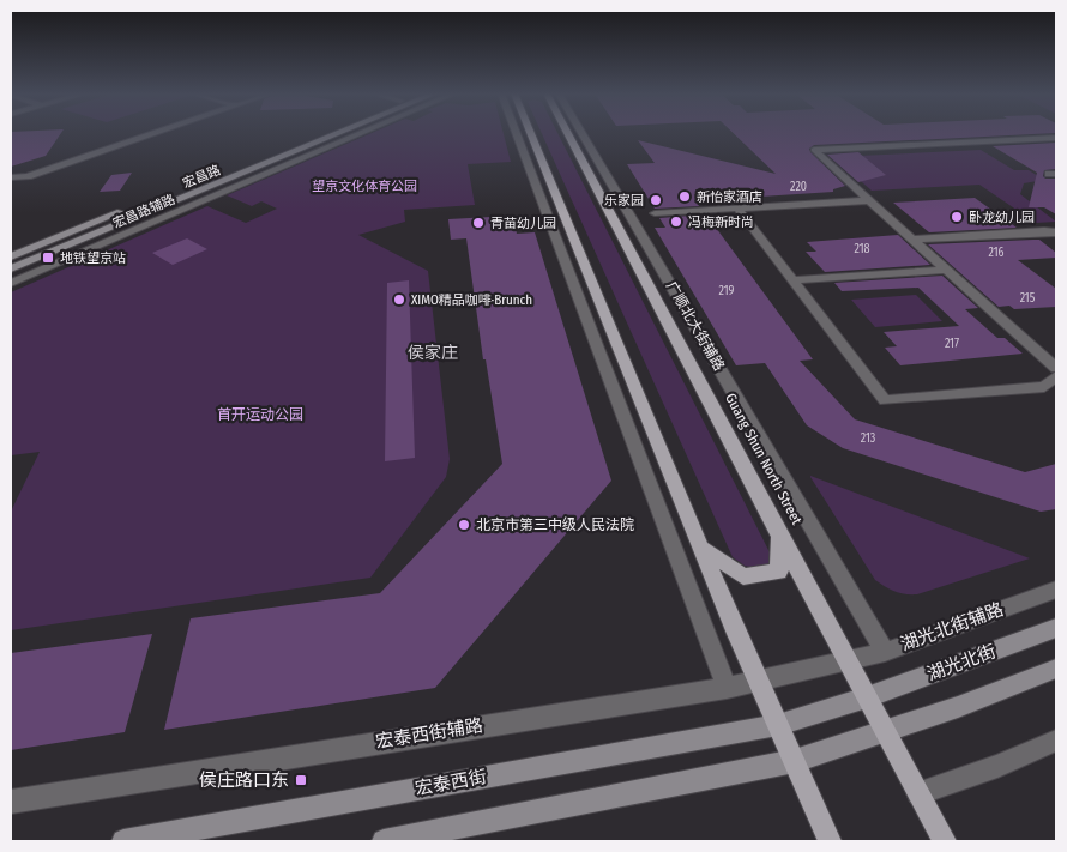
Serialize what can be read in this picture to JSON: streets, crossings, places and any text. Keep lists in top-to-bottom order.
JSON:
{
  "streets": {
    "main road": [
      "宏昌路",
      "Guang Shun North Street",
      "湖光北街",
      "宏泰西街"
    ],
    "street": [
      "宏昌路辅路",
      "广顺北大街辅路",
      "湖光北街辅路",
      "宏泰西街辅路"
    ]
  },
  "crossings": [
    ["广顺北大街辅路", "湖光北街辅路"],
    ["Guang Shun North Street", "湖光北街辅路"],
    ["Guang Shun North Street", "湖光北街"],
    ["Guang Shun North Street", "宏泰西街辅路"],
    ["湖光北街辅路", "宏泰西街辅路"],
    ["湖光北街", "宏泰西街"]
  ],
  "districts": ["侯家庄"],
  "parks": ["望京文化体育公园", "首开运动公园"],
  "places": {
    "other": [
      "新怡家酒店",
      "乐家园",
      "卧龙幼儿园",
      "冯梅新时尚",
      "青苗幼儿园",
      "XIMO精品咖啡·Brunch",
      "北京市第三中级人民法院"
    ],
    "transit": ["地铁望京站", "侯庄路口东"]
  },
  "house_numbers": [
    "220",
    "218",
    "216",
    "219",
    "215",
    "217",
    "213"
  ]
}
